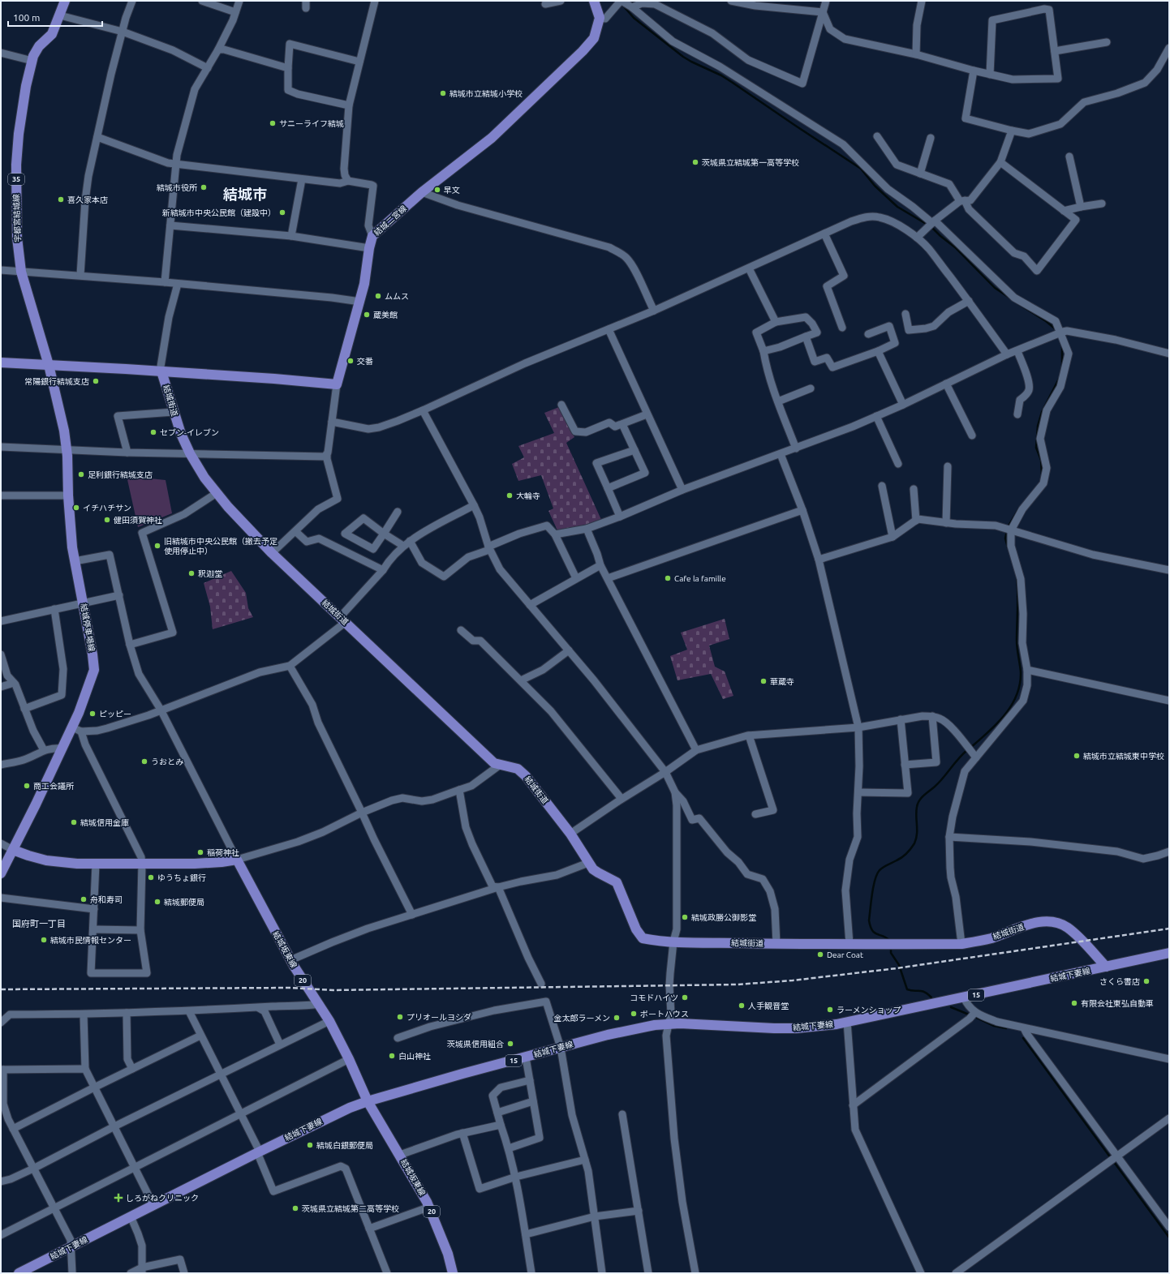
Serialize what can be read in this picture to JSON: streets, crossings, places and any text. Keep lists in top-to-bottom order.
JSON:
{
  "streets": {
    "main road": [
      "35",
      "宇都宮結城線",
      "結城二宮線",
      "結城街道",
      "結城停車場線",
      "結城坂東線",
      "結城下妻線",
      "20",
      "15"
    ]
  },
  "crossings": [
    ["宇都宮結城線", "結城停車場線"],
    ["結城街道", "結城下妻線"],
    ["結城街道", "15"],
    ["結城坂東線", "結城下妻線"],
    ["結城下妻線", "15"]
  ],
  "districts": ["結城市", "国府町一丁目"],
  "places": {
    "other": [
      "結城市立結城小学校",
      "サニーライフ結城",
      "茨城県立結城第一高等学校",
      "結城市役所",
      "早文",
      "喜久家本店",
      "新結城市中央公民館（建設中）",
      "ムムス",
      "蔵美館",
      "交番",
      "常陽銀行結城支店",
      "セブン-イレブン",
      "足利銀行結城支店",
      "大輪寺",
      "イチハチサン",
      "健田須賀神社",
      "旧結城市中央公民館（撤去予定 使用停止中）",
      "釈迦堂",
      "Cafe la famille",
      "華蔵寺",
      "ピッピー",
      "結城市立結城東中学校",
      "うおとみ",
      "商工会議所",
      "結城信用金庫",
      "稲荷神社",
      "ゆうちょ銀行",
      "舟和寿司",
      "結城郵便局",
      "結城政勝公御影堂",
      "結城市民情報センター",
      "Dear Coat",
      "さくら書店",
      "コモドハイツ",
      "有限会社東弘自動車",
      "人手観音堂",
      "ラーメンショップ",
      "ポートハウス",
      "プリオールヨシダ",
      "金太郎ラーメン",
      "茨城県信用組合",
      "白山神社",
      "結城白銀郵便局",
      "茨城県立結城第二高等学校"
    ],
    "health": ["しろがねクリニック"]
  },
  "scale_bar": "100 m"
}
